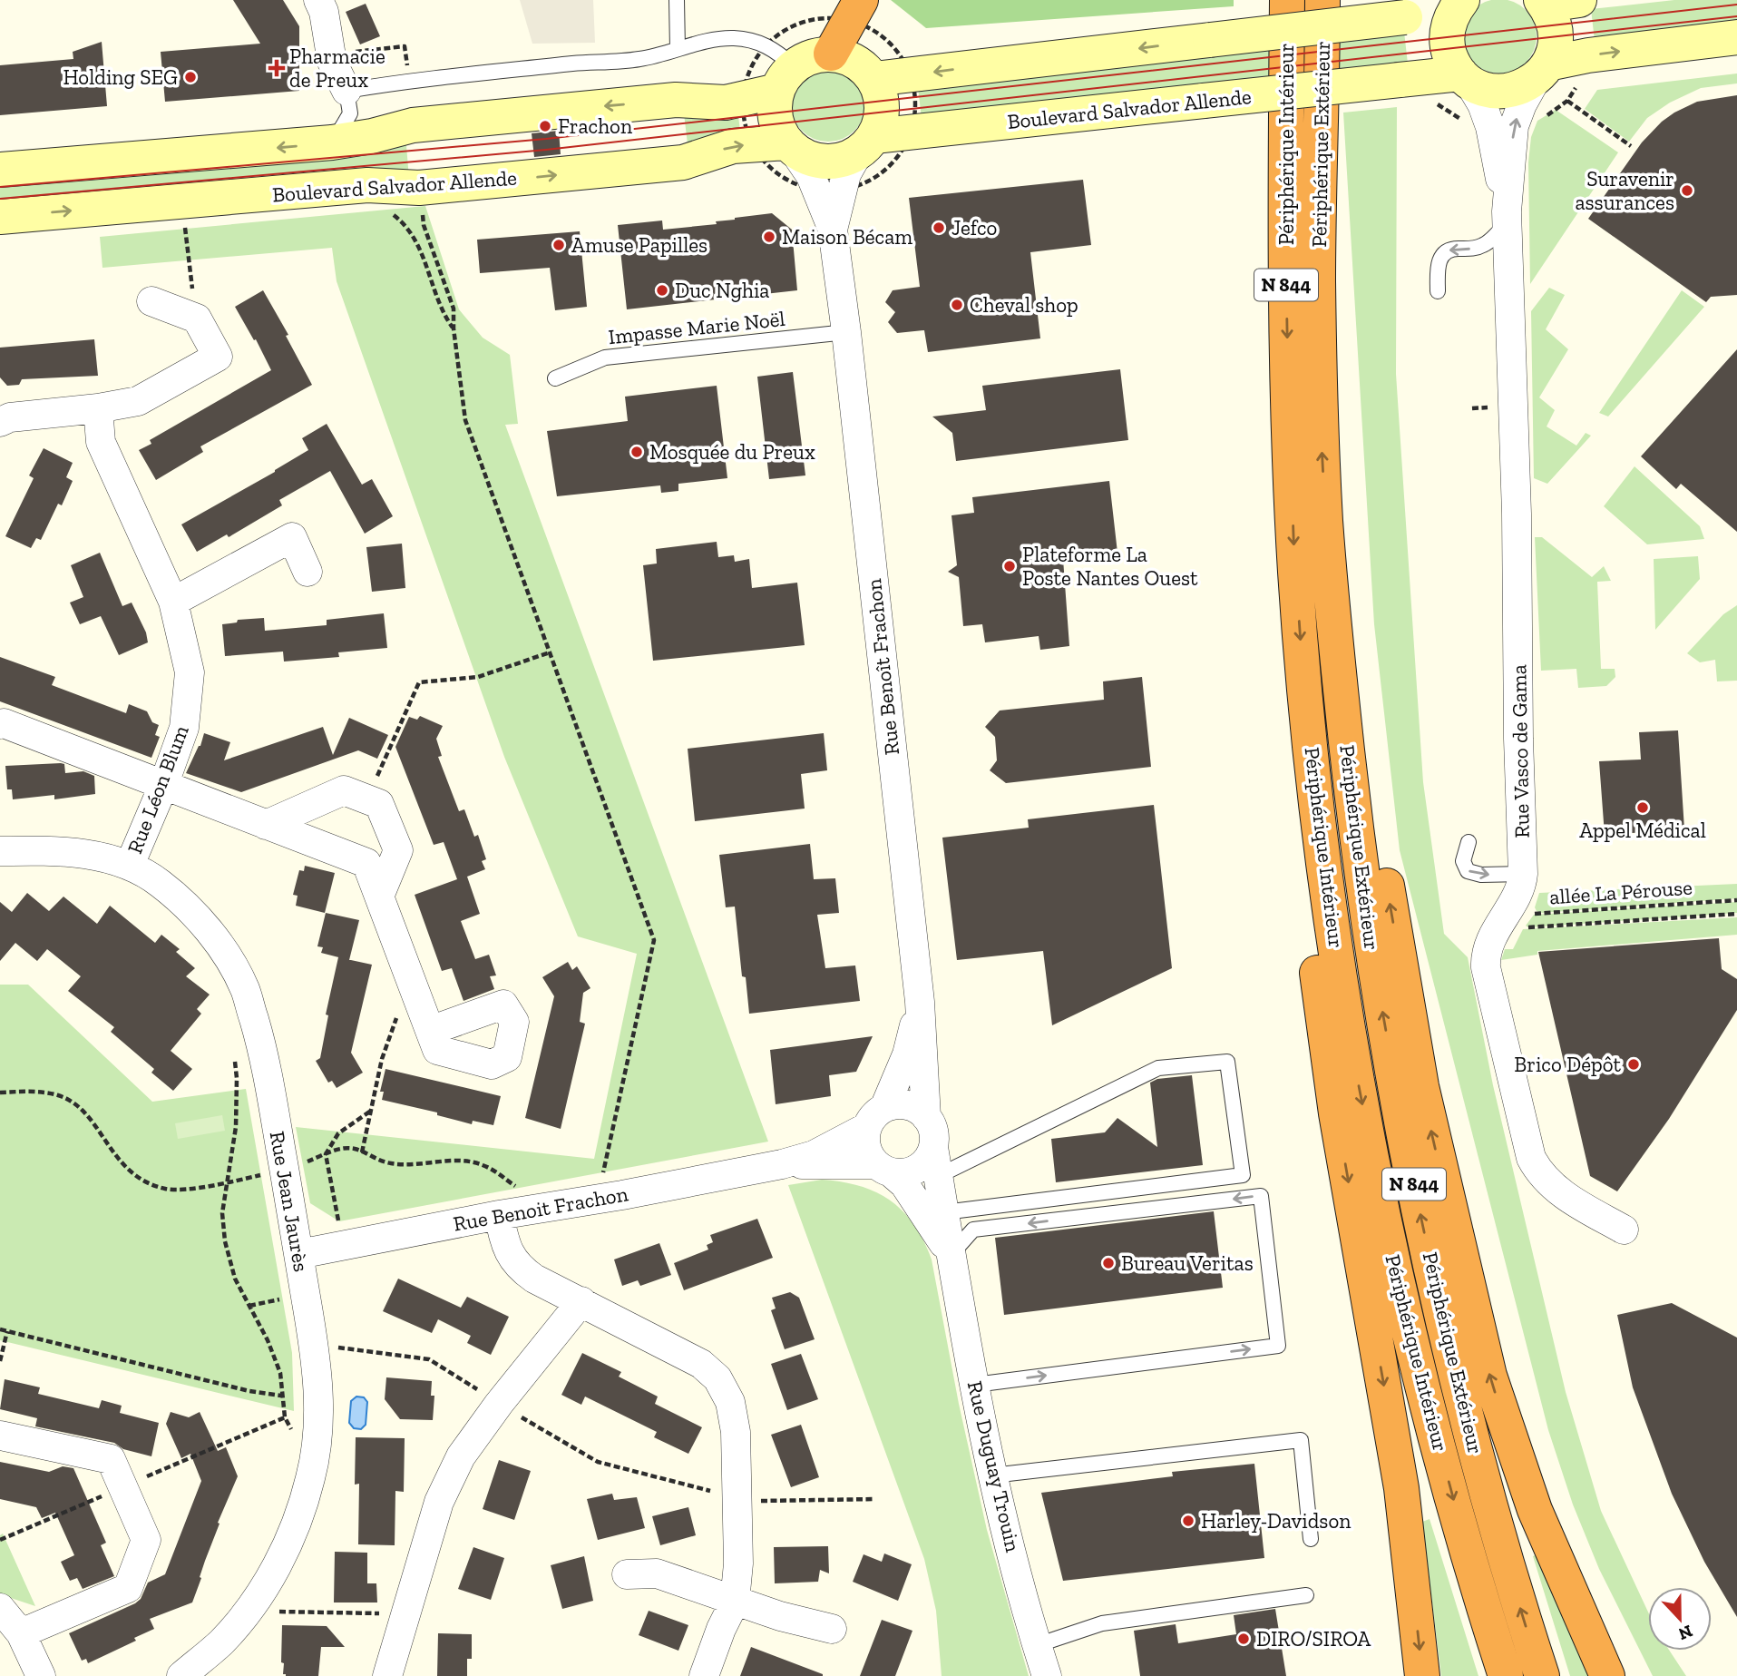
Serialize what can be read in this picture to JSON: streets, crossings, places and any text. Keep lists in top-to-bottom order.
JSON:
{
  "streets": {
    "highway": ["Périphérique Intérieur", "Périphérique Extérieur", "N 844"],
    "street": [
      "Boulevard Salvador Allende",
      "Rue Benoît Frachon",
      "Rue Vasco de Gama",
      "Rue Léon Blum",
      "Rue Jean Jaurès",
      "Rue Benoit Frachon",
      "Rue Duguay Trouin"
    ],
    "lane": ["Impasse Marie Noël"],
    "path": ["allée La Pérouse"]
  },
  "crossings": [
    ["Boulevard Salvador Allende", "Rue Vasco de Gama"],
    ["Impasse Marie Noël", "Rue Benoît Frachon"],
    ["Rue Vasco de Gama", "allée La Pérouse"],
    ["Rue Léon Blum", "Rue Jean Jaurès"],
    ["Rue Jean Jaurès", "Rue Benoit Frachon"],
    ["Rue Benoit Frachon", "Rue Duguay Trouin"]
  ],
  "places": {
    "health": ["Pharmacie de Preux"],
    "other": [
      "Holding SEG",
      "Frachon",
      "Suravenir assurances",
      "Jefco",
      "Maison Bécam",
      "Amuse Papilles",
      "Duc Nghia",
      "Cheval shop",
      "Mosquée du Preux",
      "Plateforme La Poste Nantes Ouest",
      "Appel Médical",
      "Brico Dépôt",
      "Bureau Veritas",
      "Harley-Davidson",
      "DIRO/SIROA"
    ]
  },
  "north": "bottom"
}
